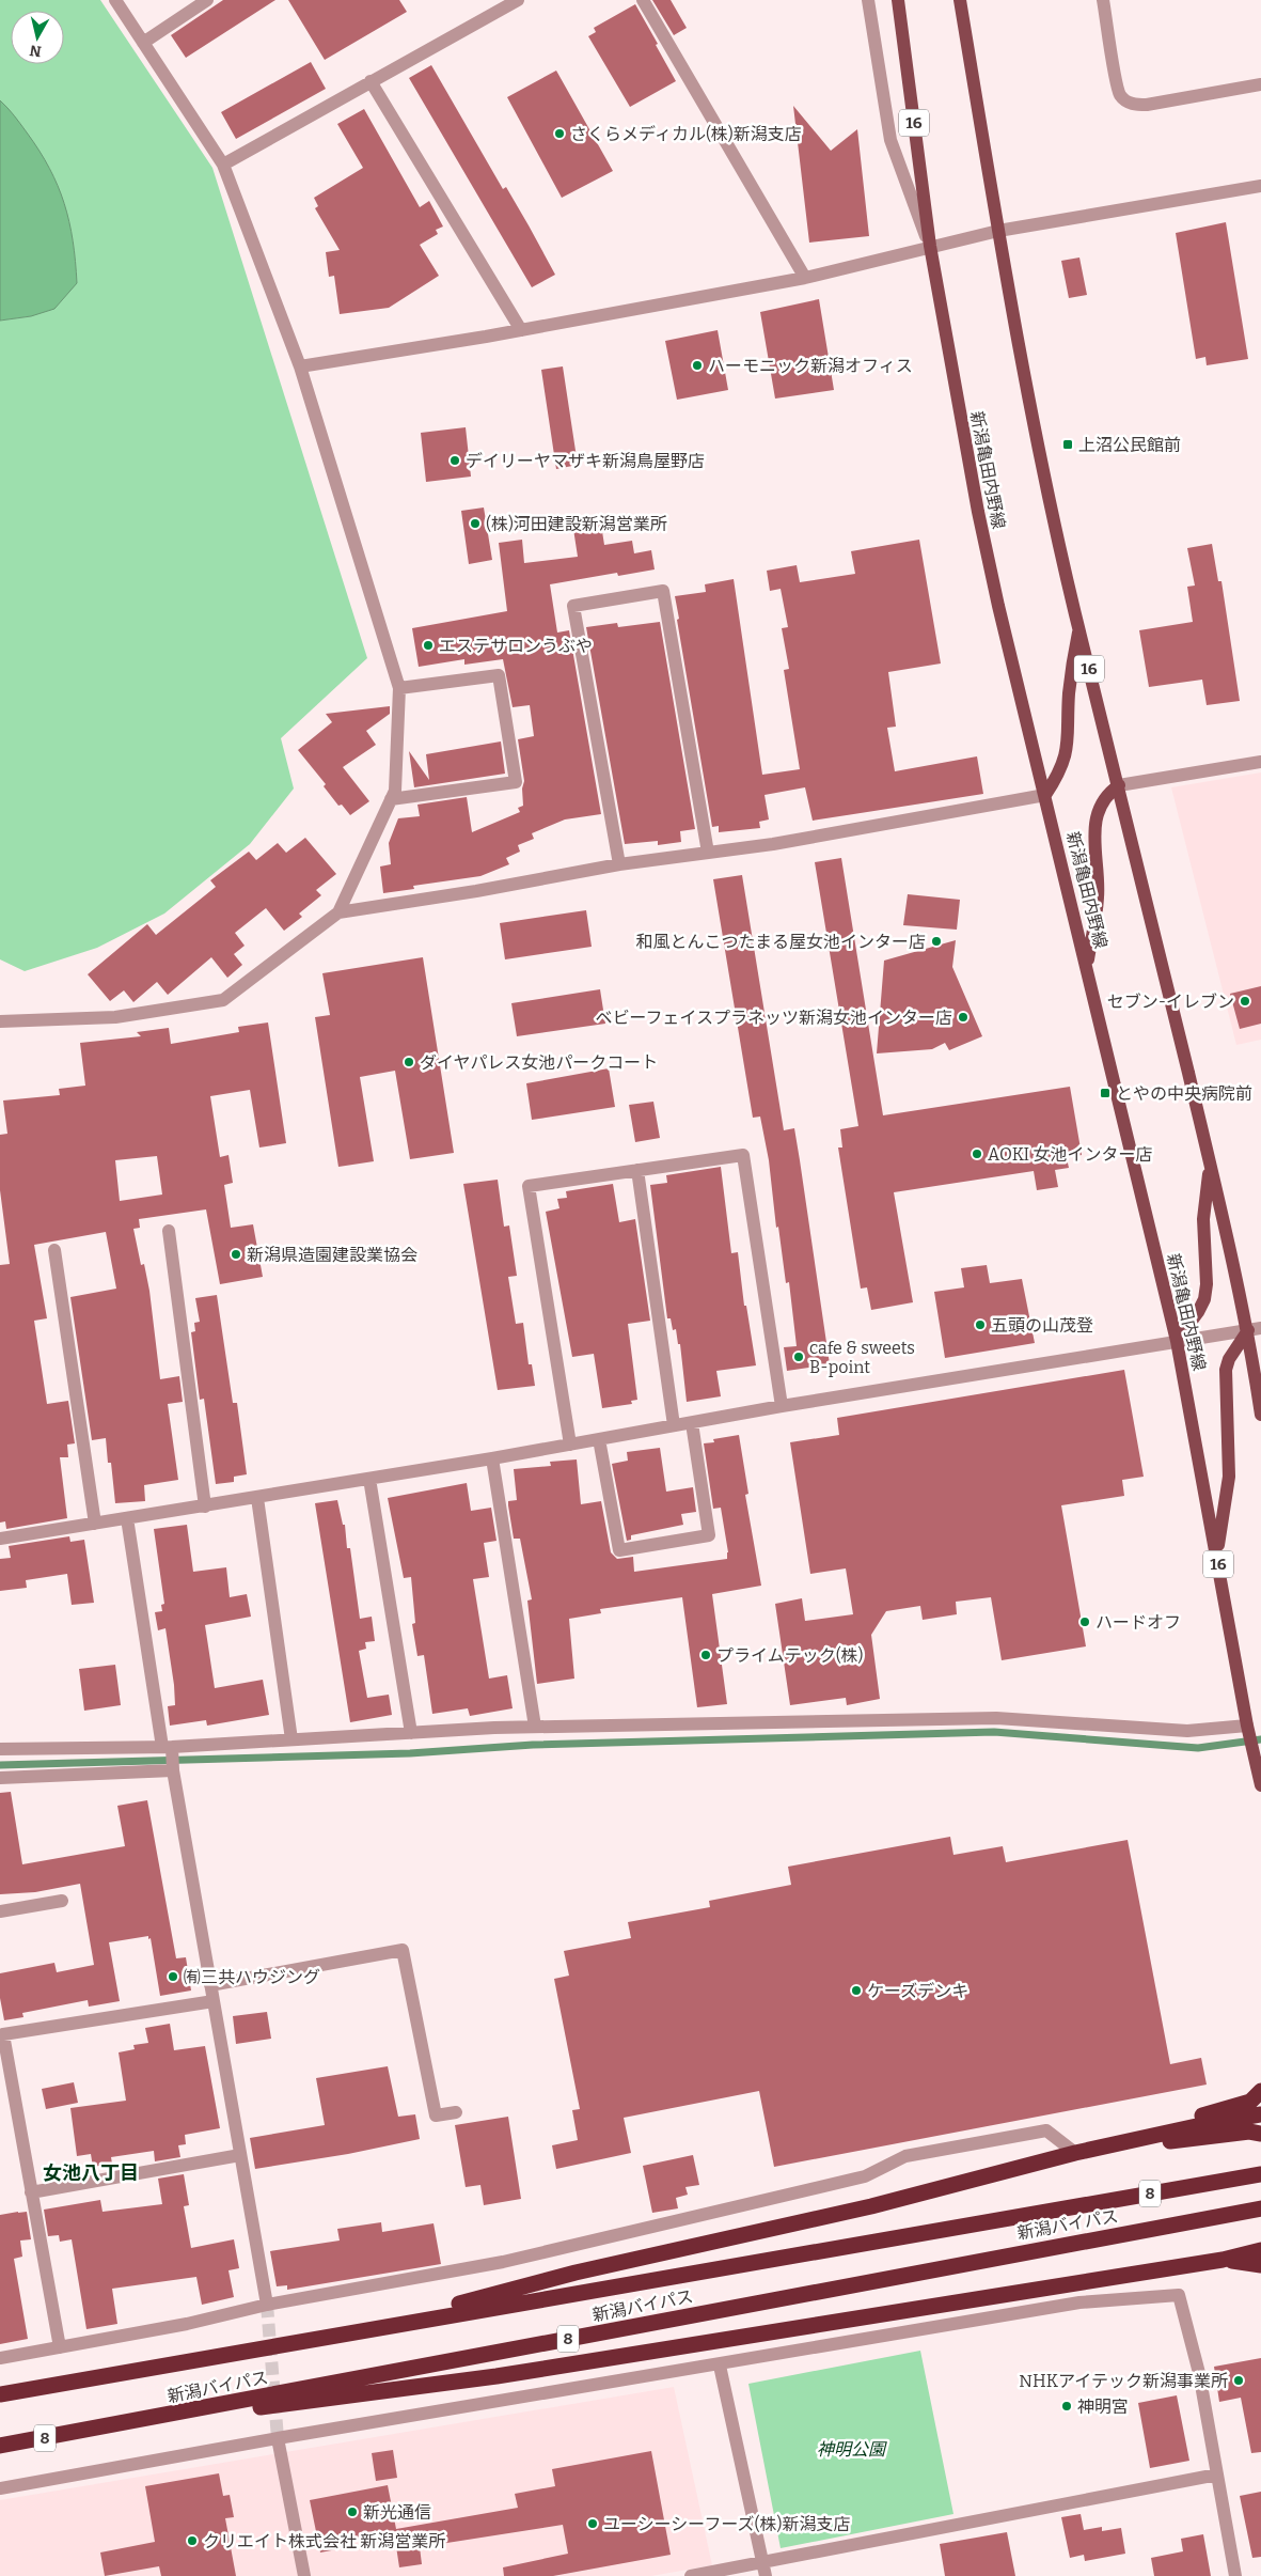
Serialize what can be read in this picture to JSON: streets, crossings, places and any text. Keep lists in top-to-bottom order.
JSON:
{
  "streets": {
    "highway": ["8", "新潟バイパス"],
    "main road": ["16", "新潟亀田内野線"]
  },
  "districts": ["女池八丁目"],
  "parks": ["神明公園"],
  "places": {
    "other": [
      "さくらメディカル(株)新潟支店",
      "ハーモニック新潟オフィス",
      "デイリーヤマザキ新潟鳥屋野店",
      "(株)河田建設新潟営業所",
      "エステサロンうぶや",
      "和風とんこつたまる屋女池インター店",
      "セブン-イレブン",
      "ベビーフェイスプラネッツ新潟女池インター店",
      "ダイヤパレス女池パークコート",
      "AOKI 女池インター店",
      "新潟県造園建設業協会",
      "五頭の山茂登",
      "cafe & sweets B-point",
      "ハードオフ",
      "プライムテック(株)",
      "㈲三共ハウジング",
      "ケーズデンキ",
      "NHKアイテック新潟事業所",
      "神明宮",
      "新光通信",
      "ユーシーシーフーズ(株)新潟支店",
      "クリエイト株式会社 新潟営業所"
    ],
    "transit": ["上沼公民館前", "とやの中央病院前"]
  },
  "north": "bottom"
}
